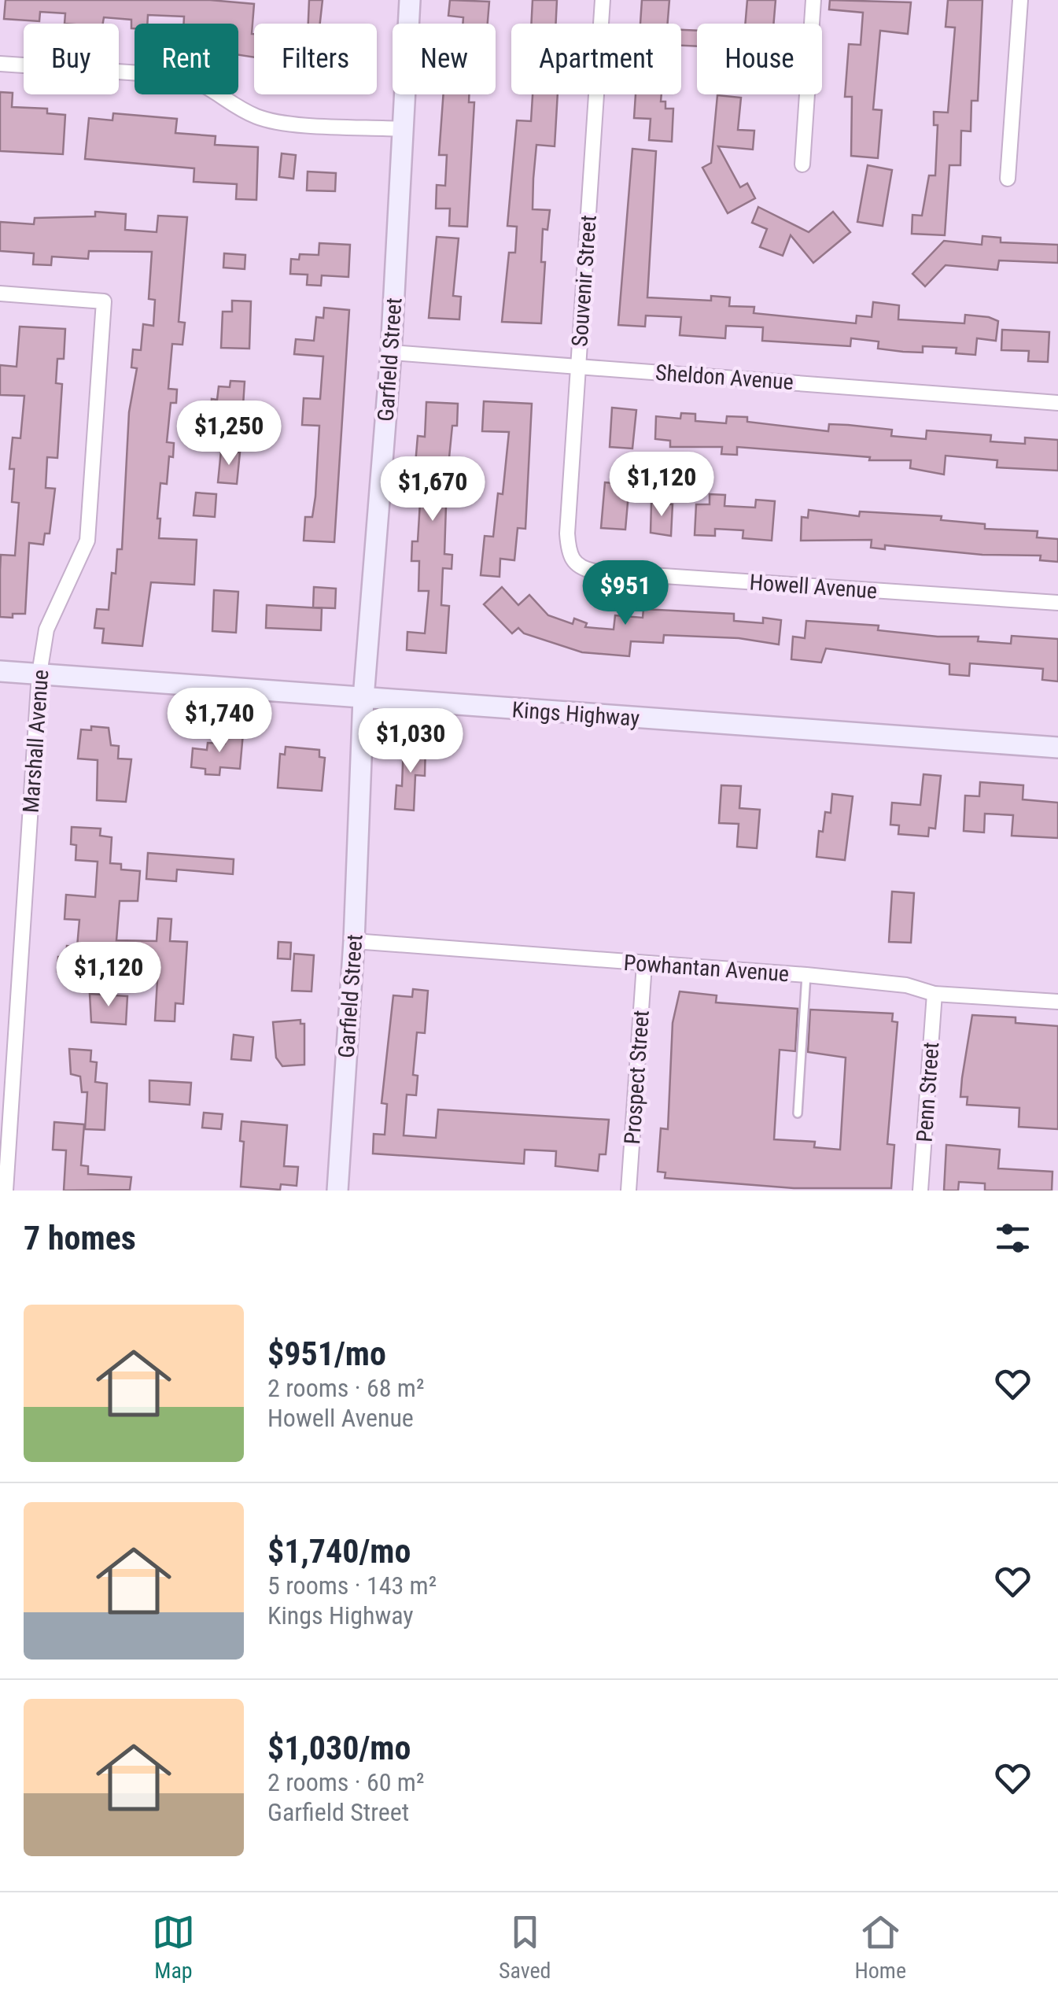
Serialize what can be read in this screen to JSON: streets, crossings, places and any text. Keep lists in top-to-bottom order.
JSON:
{
  "streets": {
    "main road": ["Garfield Street", "Kings Highway"],
    "street": [
      "Souvenir Street",
      "Sheldon Avenue",
      "Howell Avenue",
      "Marshall Avenue",
      "Powhantan Avenue",
      "Prospect Street",
      "Penn Street"
    ]
  },
  "crossings": [
    ["Souvenir Street", "Sheldon Avenue"],
    ["Souvenir Street", "Howell Avenue"],
    ["Garfield Street", "Sheldon Avenue"],
    ["Garfield Street", "Kings Highway"],
    ["Garfield Street", "Powhantan Avenue"],
    ["Kings Highway", "Marshall Avenue"],
    ["Powhantan Avenue", "Prospect Street"],
    ["Powhantan Avenue", "Penn Street"]
  ],
  "page": {
    "chip": [
      "Buy",
      "Rent",
      "Filters",
      "New",
      "Apartment",
      "House"
    ],
    "price": [
      "$1,250",
      "$1,120",
      "$1,670",
      "$951",
      "$1,740",
      "$1,030",
      "$1,120"
    ],
    "heading": "7 homes",
    "list": [
      {
        "name": "$951/mo",
        "note": "2 rooms · 68 m² · Howell Avenue"
      },
      {
        "name": "$1,740/mo",
        "note": "5 rooms · 143 m² · Kings Highway"
      },
      {
        "name": "$1,030/mo",
        "note": "2 rooms · 60 m² · Garfield Street"
      }
    ],
    "tabs": ["Map", "Saved", "Home"]
  }
}
